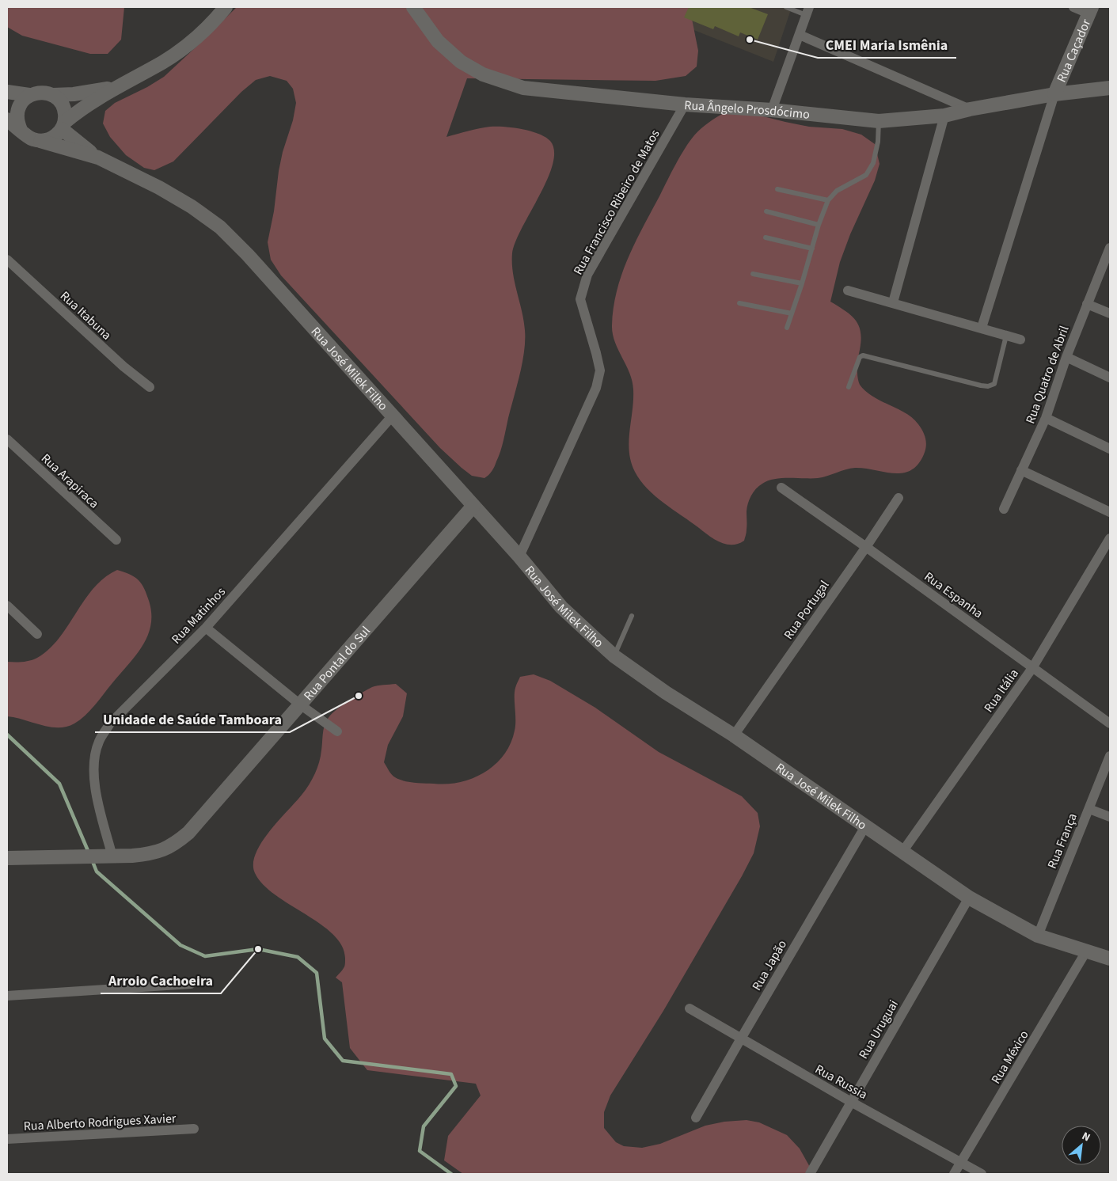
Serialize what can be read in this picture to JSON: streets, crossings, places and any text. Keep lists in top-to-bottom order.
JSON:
{
  "streets": {
    "main road": [
      "Rua Caçador",
      "Rua Ângelo Prosdócimo",
      "Rua José Milek Filho",
      "Rua Pontal do Sul"
    ],
    "street": [
      "Rua Francisco Ribeiro de Matos",
      "Rua Itabuna",
      "Rua Quatro de Abril",
      "Rua Arapiraca",
      "Rua Espanha",
      "Rua Portugal",
      "Rua Matinhos",
      "Rua Itália",
      "Rua França",
      "Rua Japão",
      "Rua Uruguai",
      "Rua México",
      "Rua Russia",
      "Rua Alberto Rodrigues Xavier"
    ]
  },
  "crossings": [
    ["Rua Caçador", "Rua Ângelo Prosdócimo"],
    ["Rua Ângelo Prosdócimo", "Rua Francisco Ribeiro de Matos"],
    ["Rua Francisco Ribeiro de Matos", "Rua José Milek Filho"],
    ["Rua José Milek Filho", "Rua Portugal"],
    ["Rua José Milek Filho", "Rua Matinhos"],
    ["Rua José Milek Filho", "Rua Pontal do Sul"],
    ["Rua José Milek Filho", "Rua Itália"],
    ["Rua José Milek Filho", "Rua França"],
    ["Rua José Milek Filho", "Rua Japão"],
    ["Rua José Milek Filho", "Rua Uruguai"],
    ["Rua José Milek Filho", "Rua México"],
    ["Rua Espanha", "Rua Portugal"],
    ["Rua Espanha", "Rua Itália"],
    ["Rua Matinhos", "Rua Pontal do Sul"],
    ["Rua Japão", "Rua Russia"],
    ["Rua Uruguai", "Rua Russia"],
    ["Rua México", "Rua Russia"]
  ],
  "places": ["CMEI Maria Ismênia", "Unidade de Saúde Tamboara", "Arroio Cachoeira"],
  "north": "top right"
}
